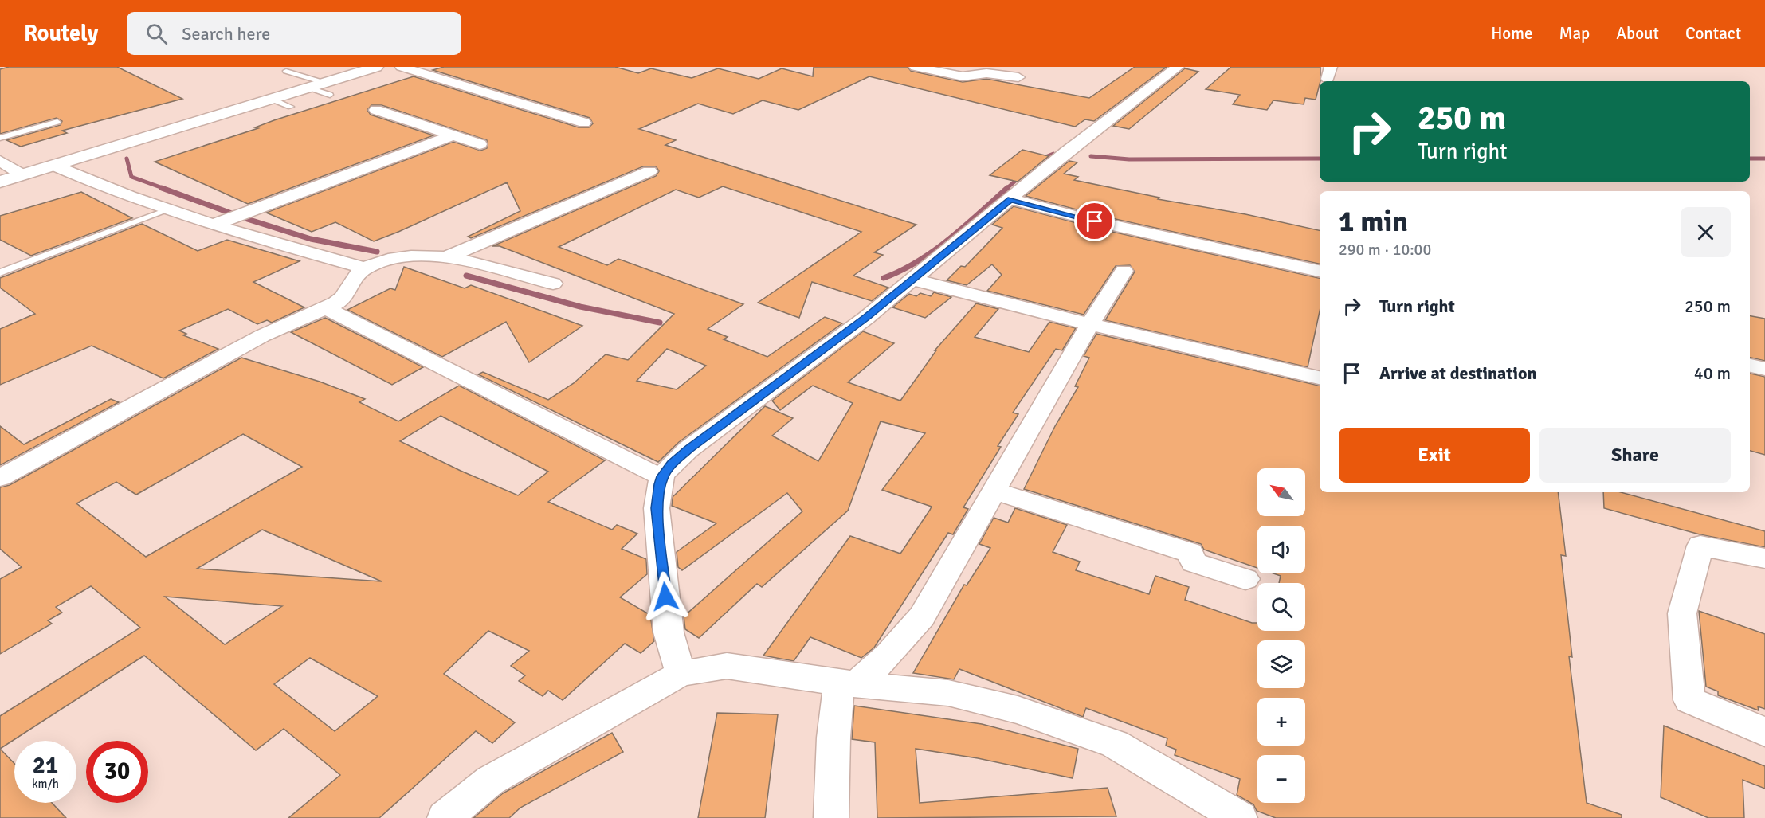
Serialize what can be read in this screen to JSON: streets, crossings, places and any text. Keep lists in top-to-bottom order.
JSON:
{
  "north": "top left",
  "page": {
    "header": "Routely",
    "search": "Search here",
    "nav": [
      "Home",
      "Map",
      "About",
      "Contact"
    ],
    "turn": ["250 m", "Turn right"],
    "heading": ["1 min", "290 m · 10:00"],
    "list": [
      {
        "name": "Turn right",
        "value": "250 m"
      },
      {
        "name": "Arrive at destination",
        "value": "40 m"
      }
    ],
    "buttons": ["Exit", "Share"],
    "map_buttons": ["+", "−"],
    "speed": "21 km/h",
    "limit": "30"
  }
}
